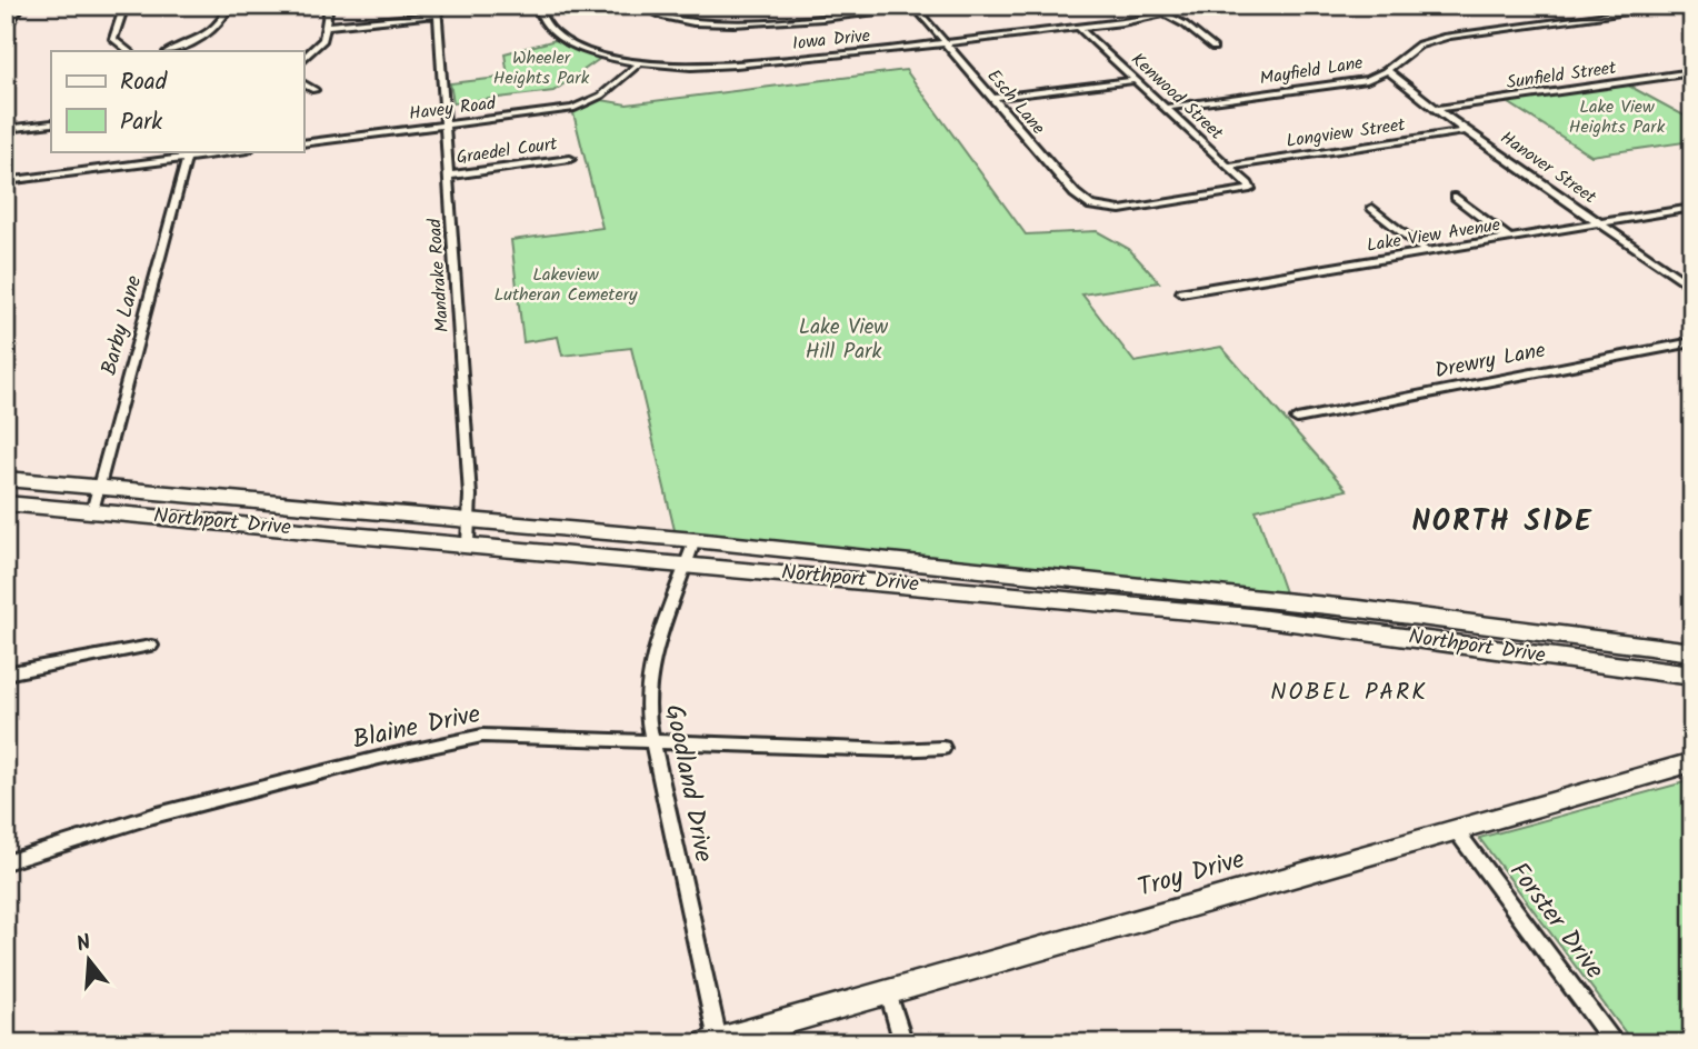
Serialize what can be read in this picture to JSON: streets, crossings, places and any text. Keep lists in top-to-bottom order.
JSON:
{
  "streets": {
    "main road": ["Northport Drive"],
    "street": [
      "Iowa Drive",
      "Mayfield Lane",
      "Sunfield Street",
      "Kenwood Street",
      "Esch Lane",
      "Havey Road",
      "Longview Street",
      "Graedel Court",
      "Hanover Street",
      "Lake View Avenue",
      "Mandrake Road",
      "Barby Lane",
      "Drewry Lane",
      "Blaine Drive",
      "Goodland Drive",
      "Troy Drive",
      "Forster Drive"
    ]
  },
  "crossings": [
    ["Iowa Drive", "Kenwood Street"],
    ["Iowa Drive", "Esch Lane"],
    ["Iowa Drive", "Havey Road"],
    ["Mayfield Lane", "Kenwood Street"],
    ["Mayfield Lane", "Hanover Street"],
    ["Sunfield Street", "Hanover Street"],
    ["Kenwood Street", "Esch Lane"],
    ["Kenwood Street", "Longview Street"],
    ["Havey Road", "Mandrake Road"],
    ["Longview Street", "Hanover Street"],
    ["Graedel Court", "Mandrake Road"],
    ["Hanover Street", "Lake View Avenue"],
    ["Mandrake Road", "Northport Drive"],
    ["Barby Lane", "Northport Drive"],
    ["Northport Drive", "Goodland Drive"],
    ["Blaine Drive", "Goodland Drive"],
    ["Goodland Drive", "Troy Drive"],
    ["Troy Drive", "Forster Drive"]
  ],
  "districts": ["NORTH SIDE", "NOBEL PARK"],
  "parks": [
    "Wheeler Heights Park",
    "Lake View Heights Park",
    "Lakeview Lutheran Cemetery",
    "Lake View Hill Park"
  ],
  "legend": ["Road", "Park"],
  "north": "top"
}
